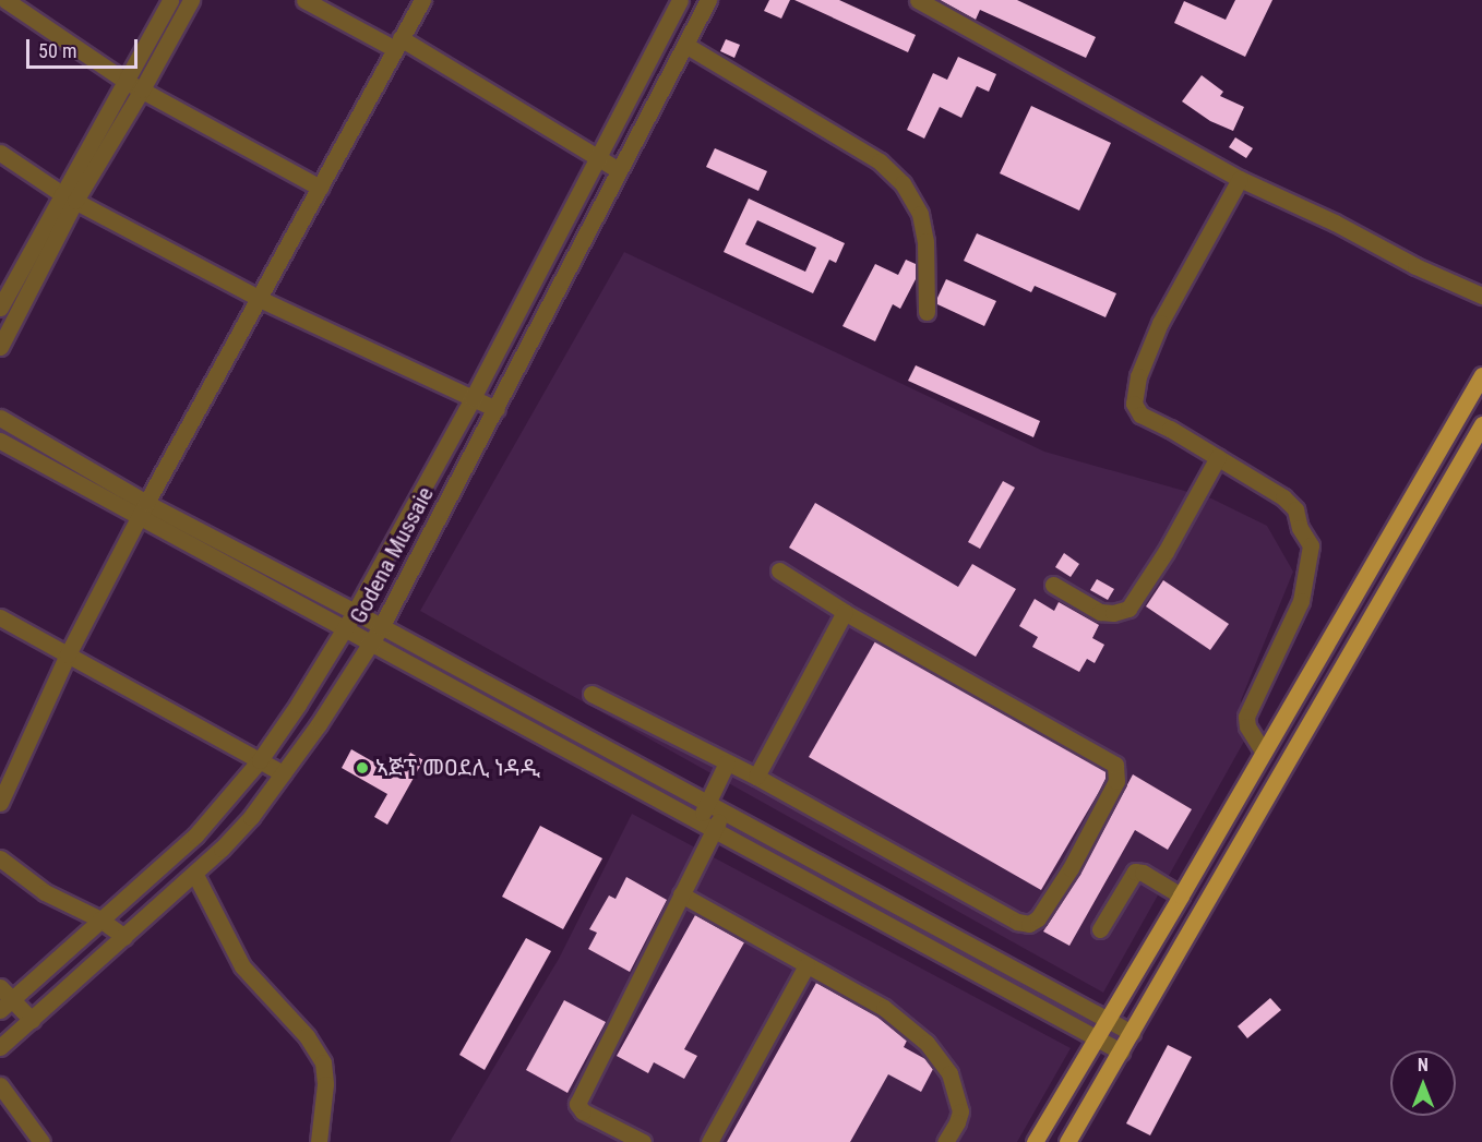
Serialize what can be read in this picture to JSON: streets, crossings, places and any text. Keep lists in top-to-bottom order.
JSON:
{
  "streets": {
    "street": ["Godena Mussaie"]
  },
  "places": ["ኣጅፕ መዐደሊ ነዳዲ"],
  "scale_bar": "50 m",
  "north": "top"
}
